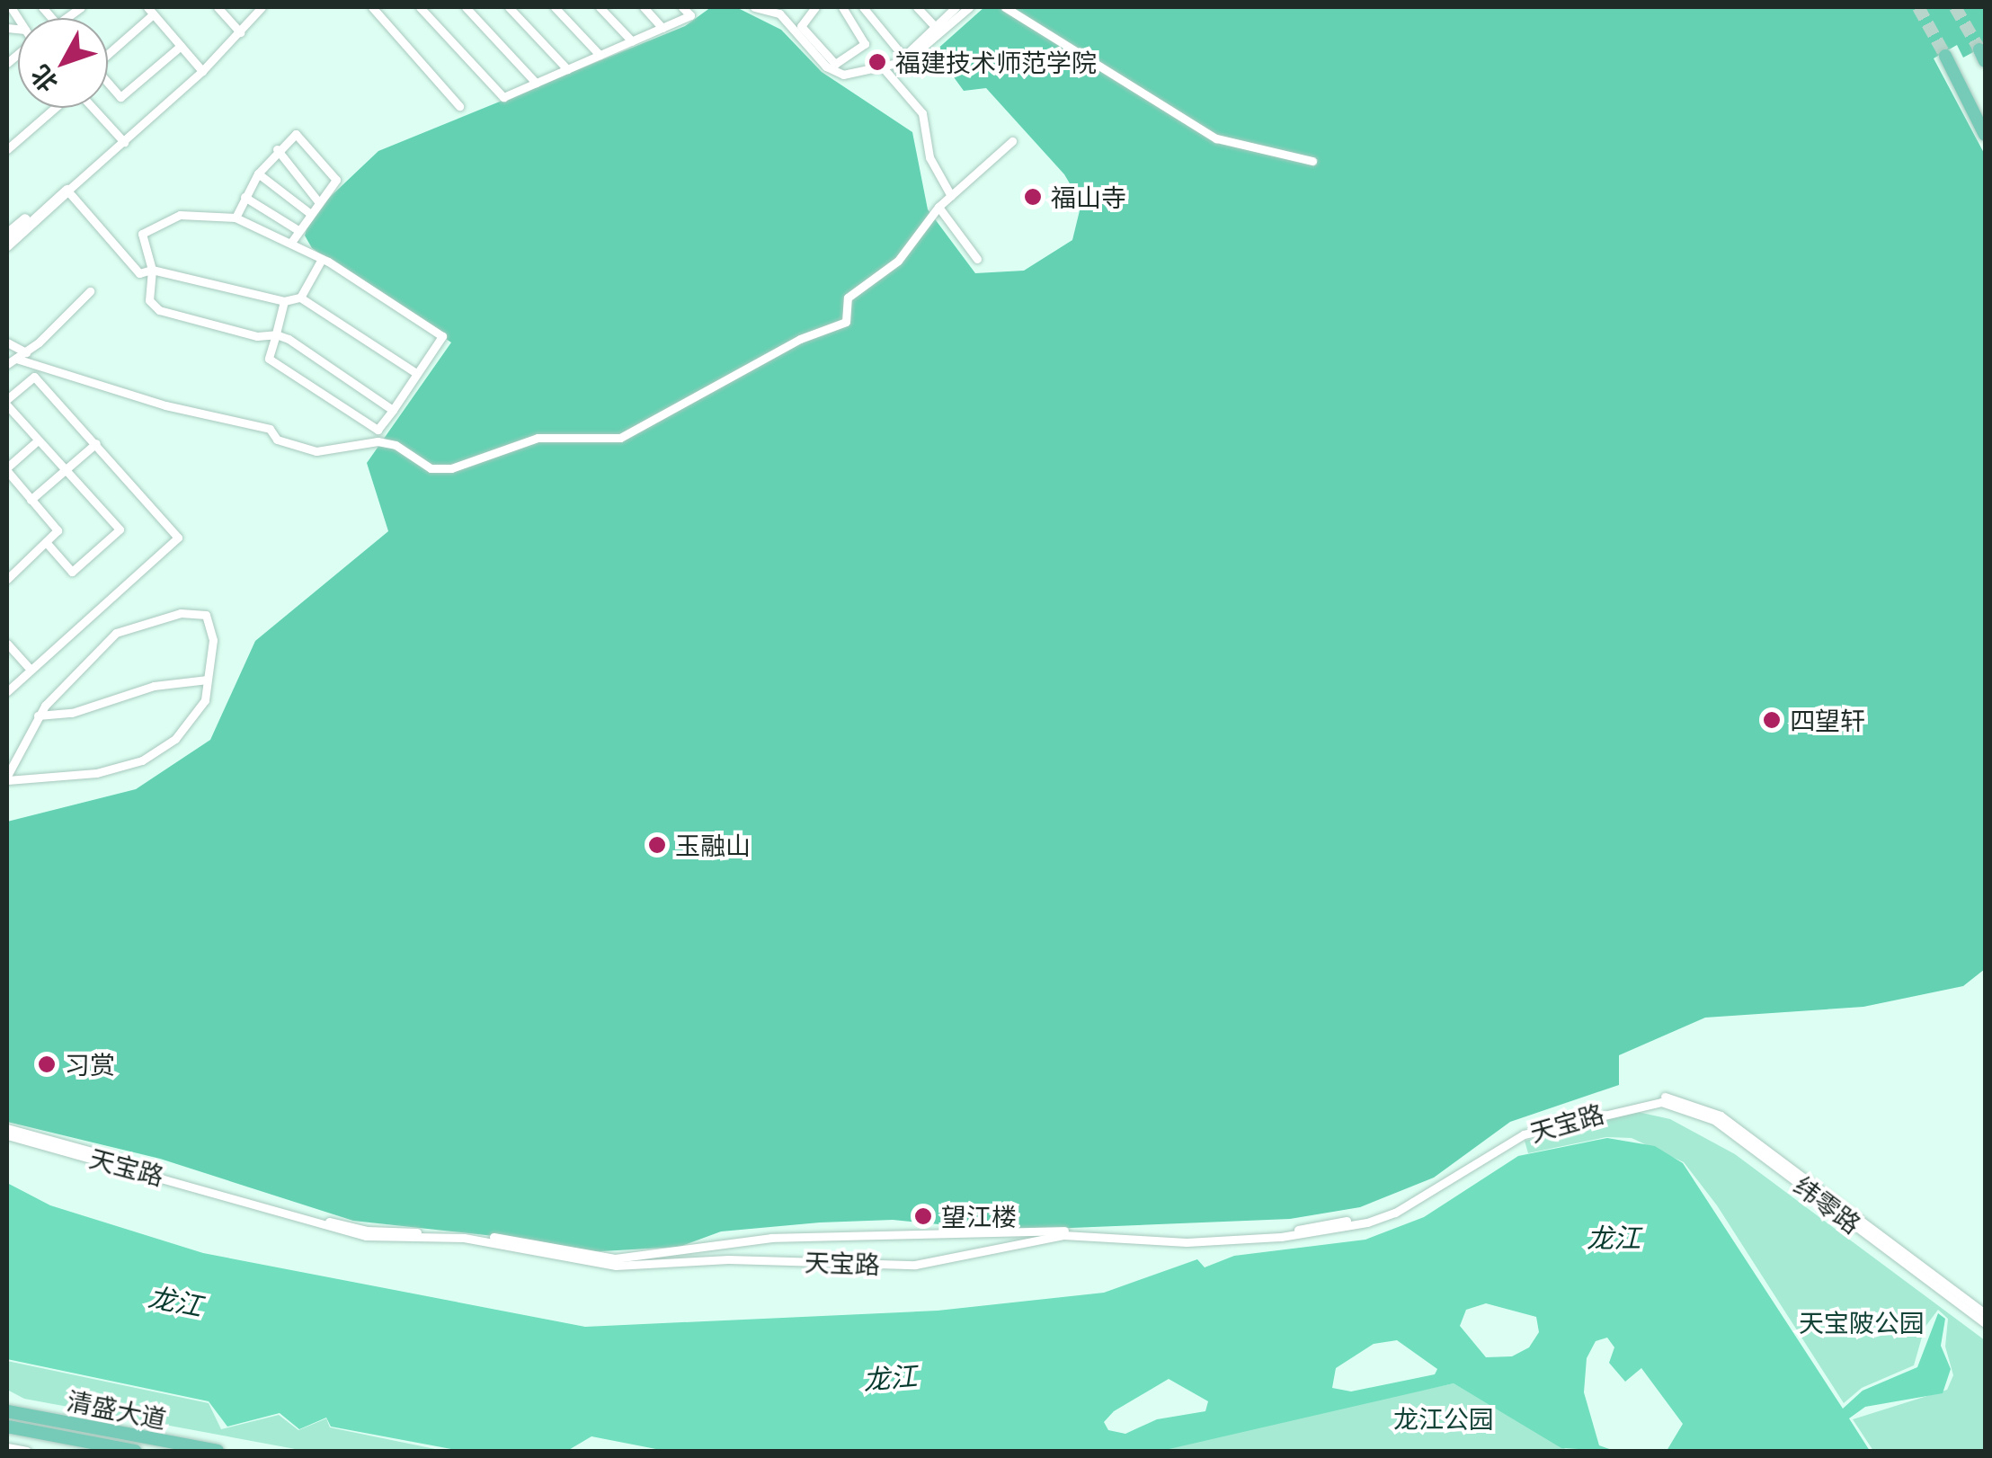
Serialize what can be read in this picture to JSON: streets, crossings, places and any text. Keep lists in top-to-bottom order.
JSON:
{
  "streets": {
    "main road": ["清盛大道"],
    "street": ["天宝路", "纬零路"]
  },
  "crossings": [
    ["天宝路", "纬零路"]
  ],
  "water": ["龙江"],
  "parks": ["天宝陂公园", "龙江公园"],
  "places": [
    "福建技术师范学院",
    "福山寺",
    "四望轩",
    "玉融山",
    "习赏",
    "望江楼"
  ],
  "north": "bottom left"
}
